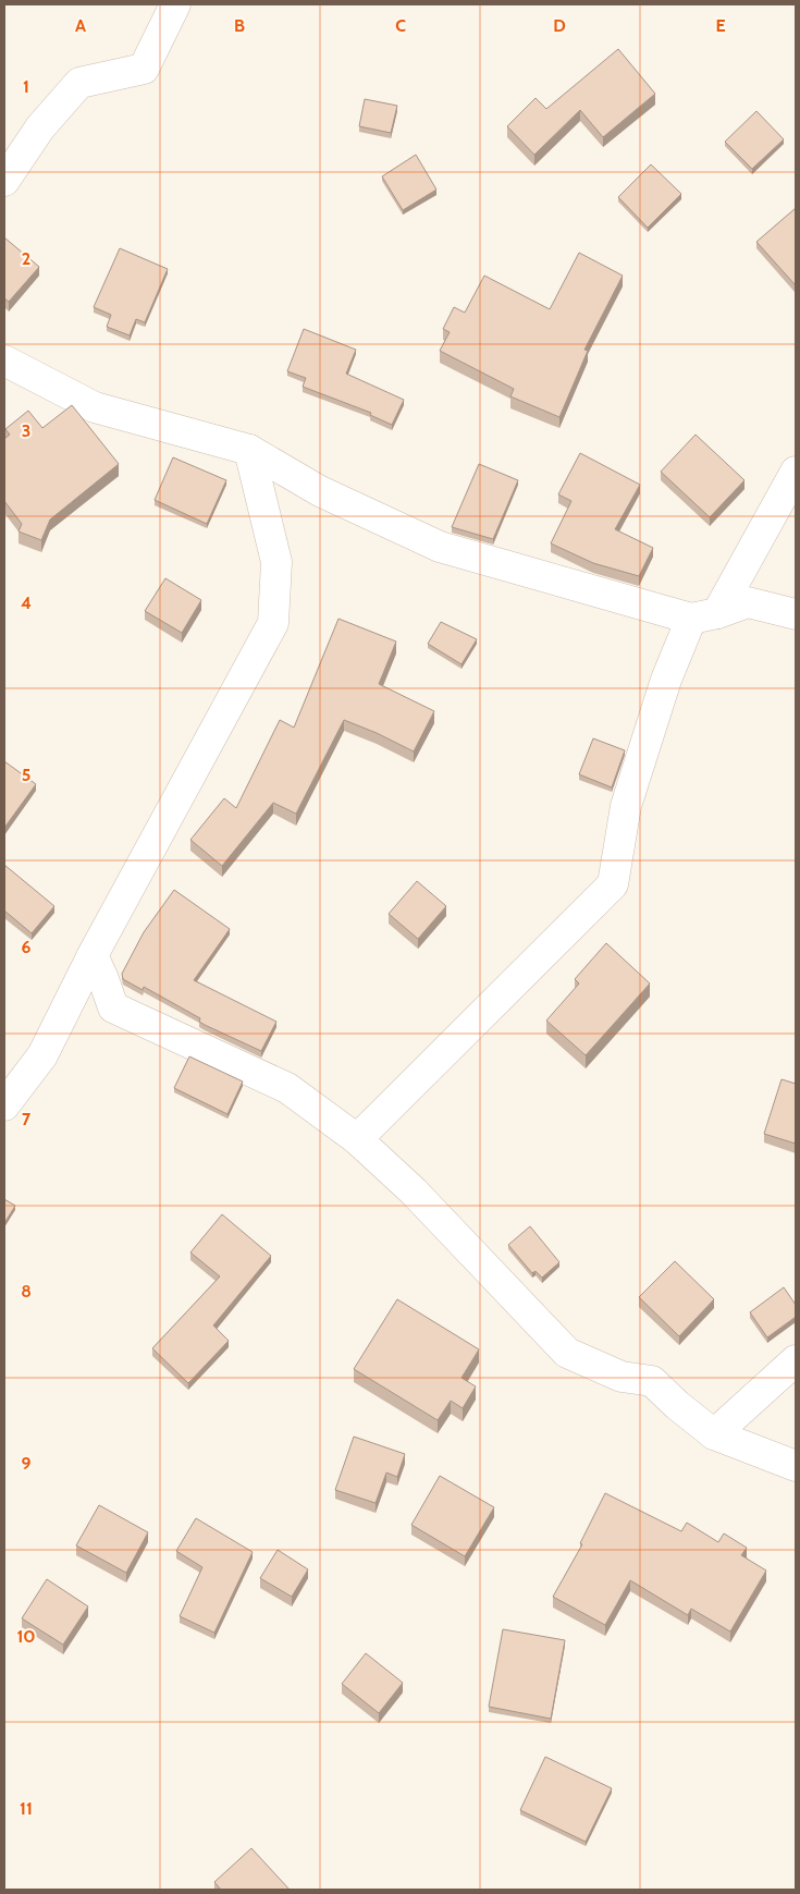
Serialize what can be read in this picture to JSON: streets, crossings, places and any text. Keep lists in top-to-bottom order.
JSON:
{
  "grid": {
    "columns": [
      "A",
      "B",
      "C",
      "D",
      "E"
    ],
    "rows": [
      "1",
      "2",
      "3",
      "4",
      "5",
      "6",
      "7",
      "8",
      "9",
      "10",
      "11"
    ]
  }
}
